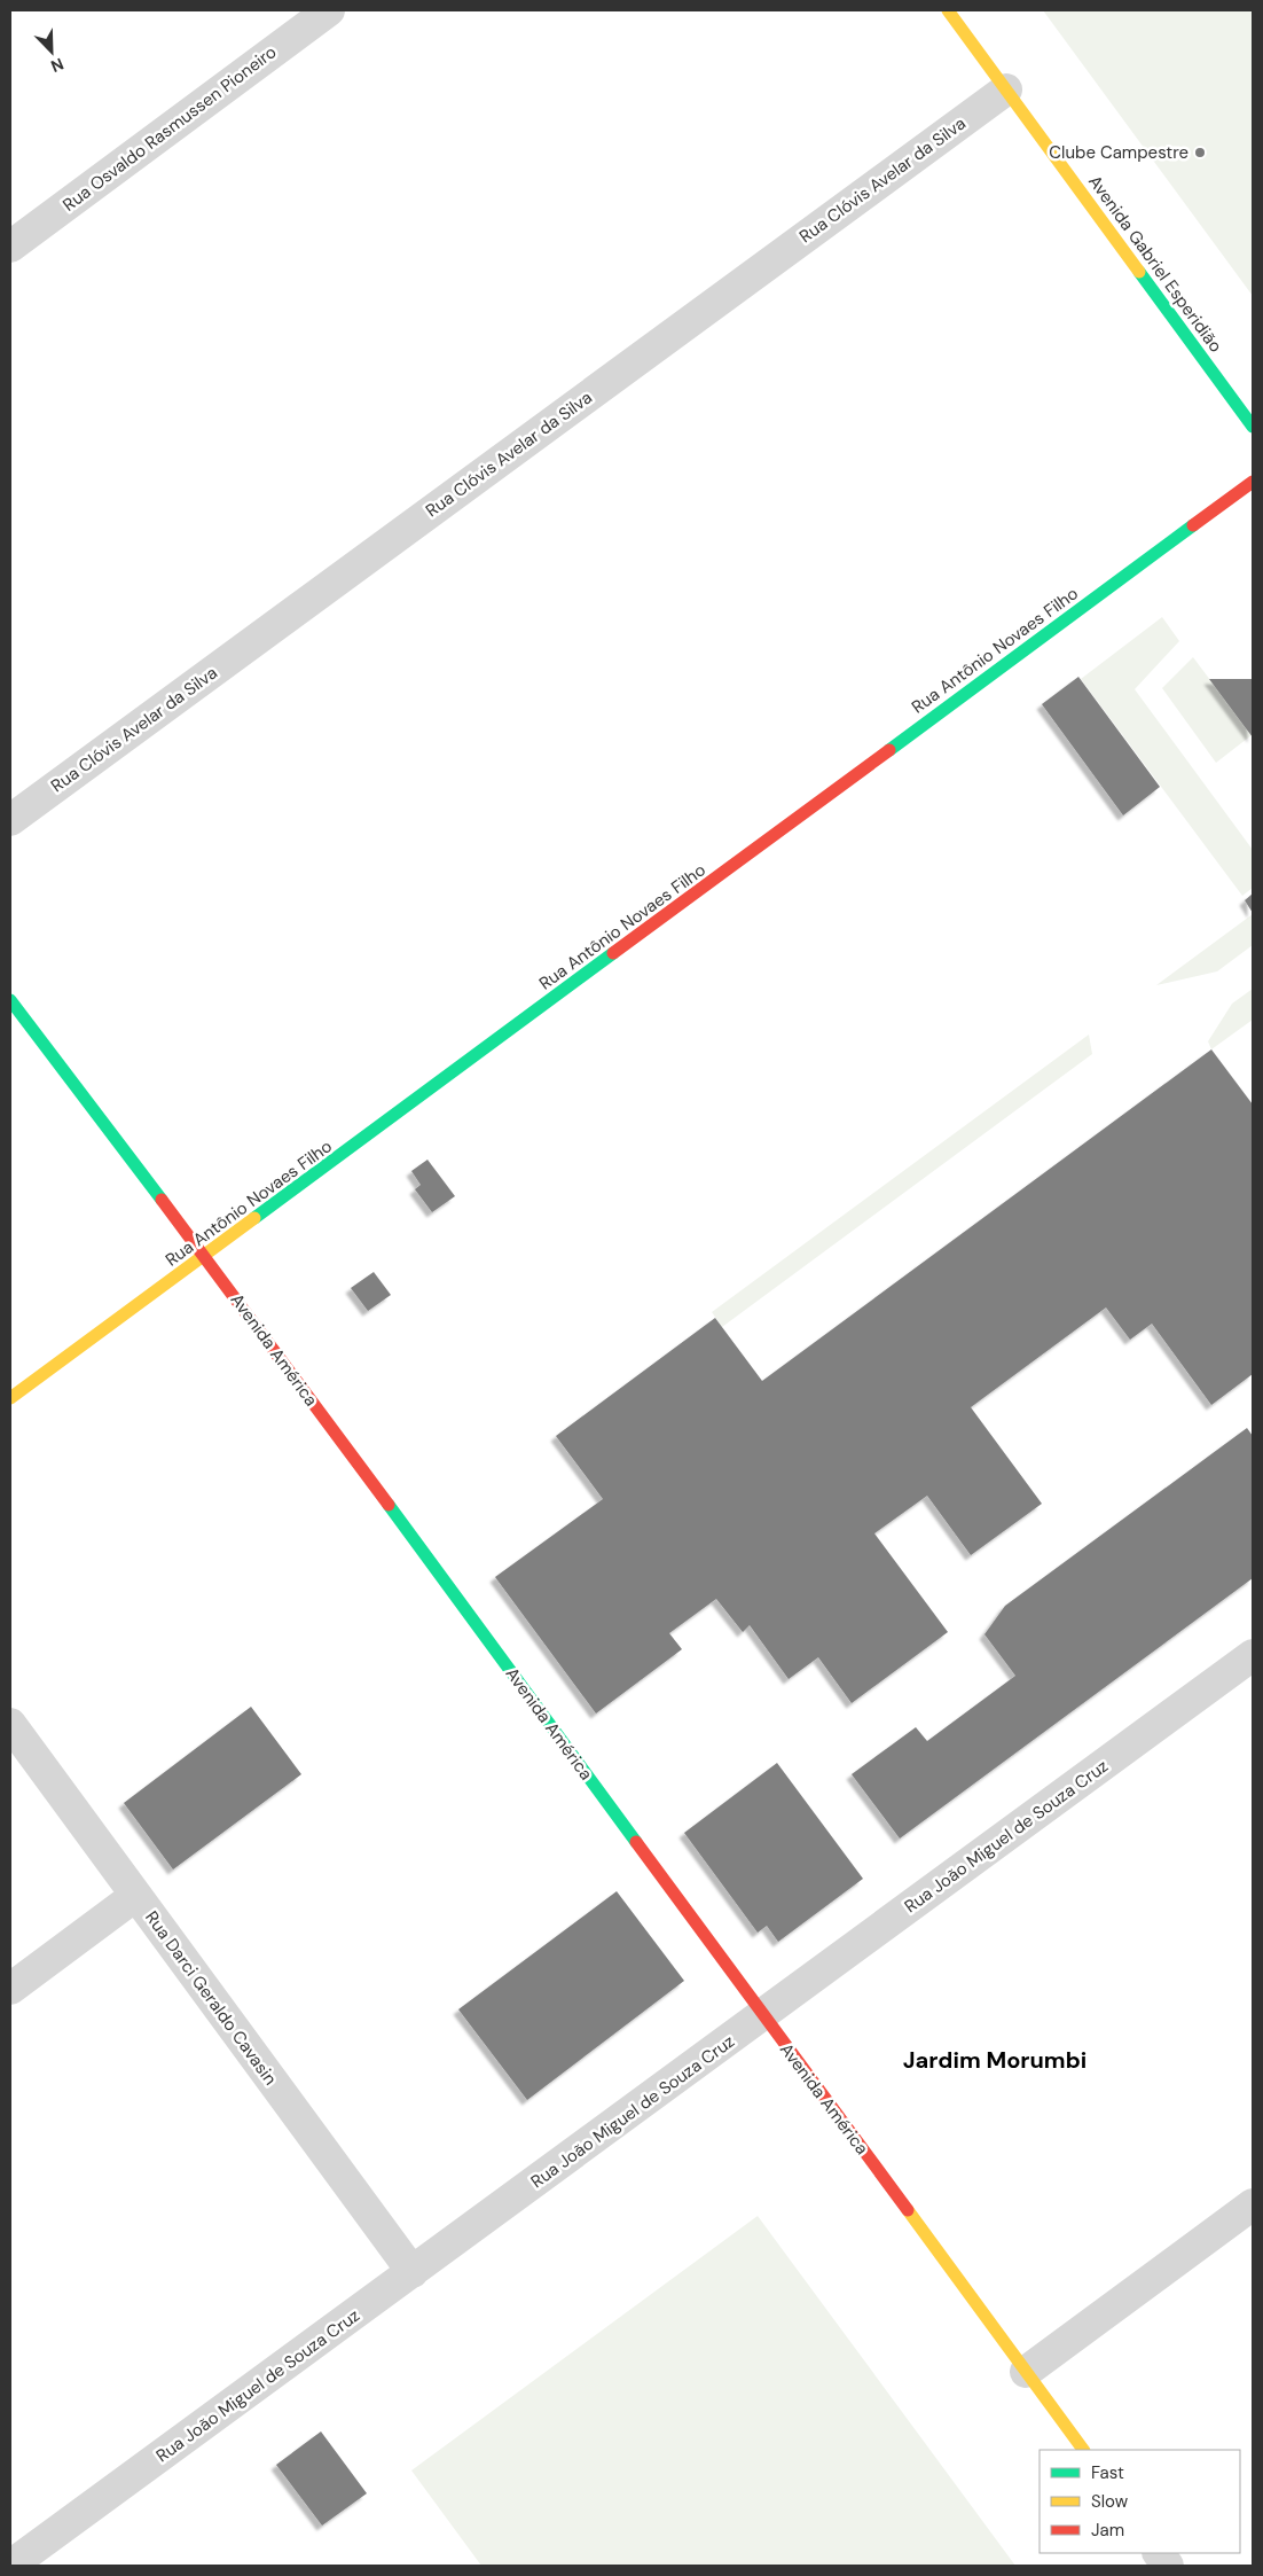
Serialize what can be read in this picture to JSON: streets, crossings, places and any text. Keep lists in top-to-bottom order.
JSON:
{
  "streets": {
    "street": [
      "Rua Osvaldo Rasmussen Pioneiro",
      "Rua Clóvis Avelar da Silva",
      "Avenida Gabriel Esperidião",
      "Rua Antônio Novaes Filho",
      "Avenida América",
      "Rua João Miguel de Souza Cruz",
      "Rua Darci Geraldo Cavasin"
    ]
  },
  "crossings": [
    ["Rua Clóvis Avelar da Silva", "Avenida Gabriel Esperidião"],
    ["Rua Antônio Novaes Filho", "Avenida América"],
    ["Avenida América", "Rua João Miguel de Souza Cruz"],
    ["Rua João Miguel de Souza Cruz", "Rua Darci Geraldo Cavasin"]
  ],
  "districts": ["Jardim Morumbi"],
  "places": ["Clube Campestre"],
  "legend": ["Fast", "Slow", "Jam"],
  "north": "bottom right"
}
